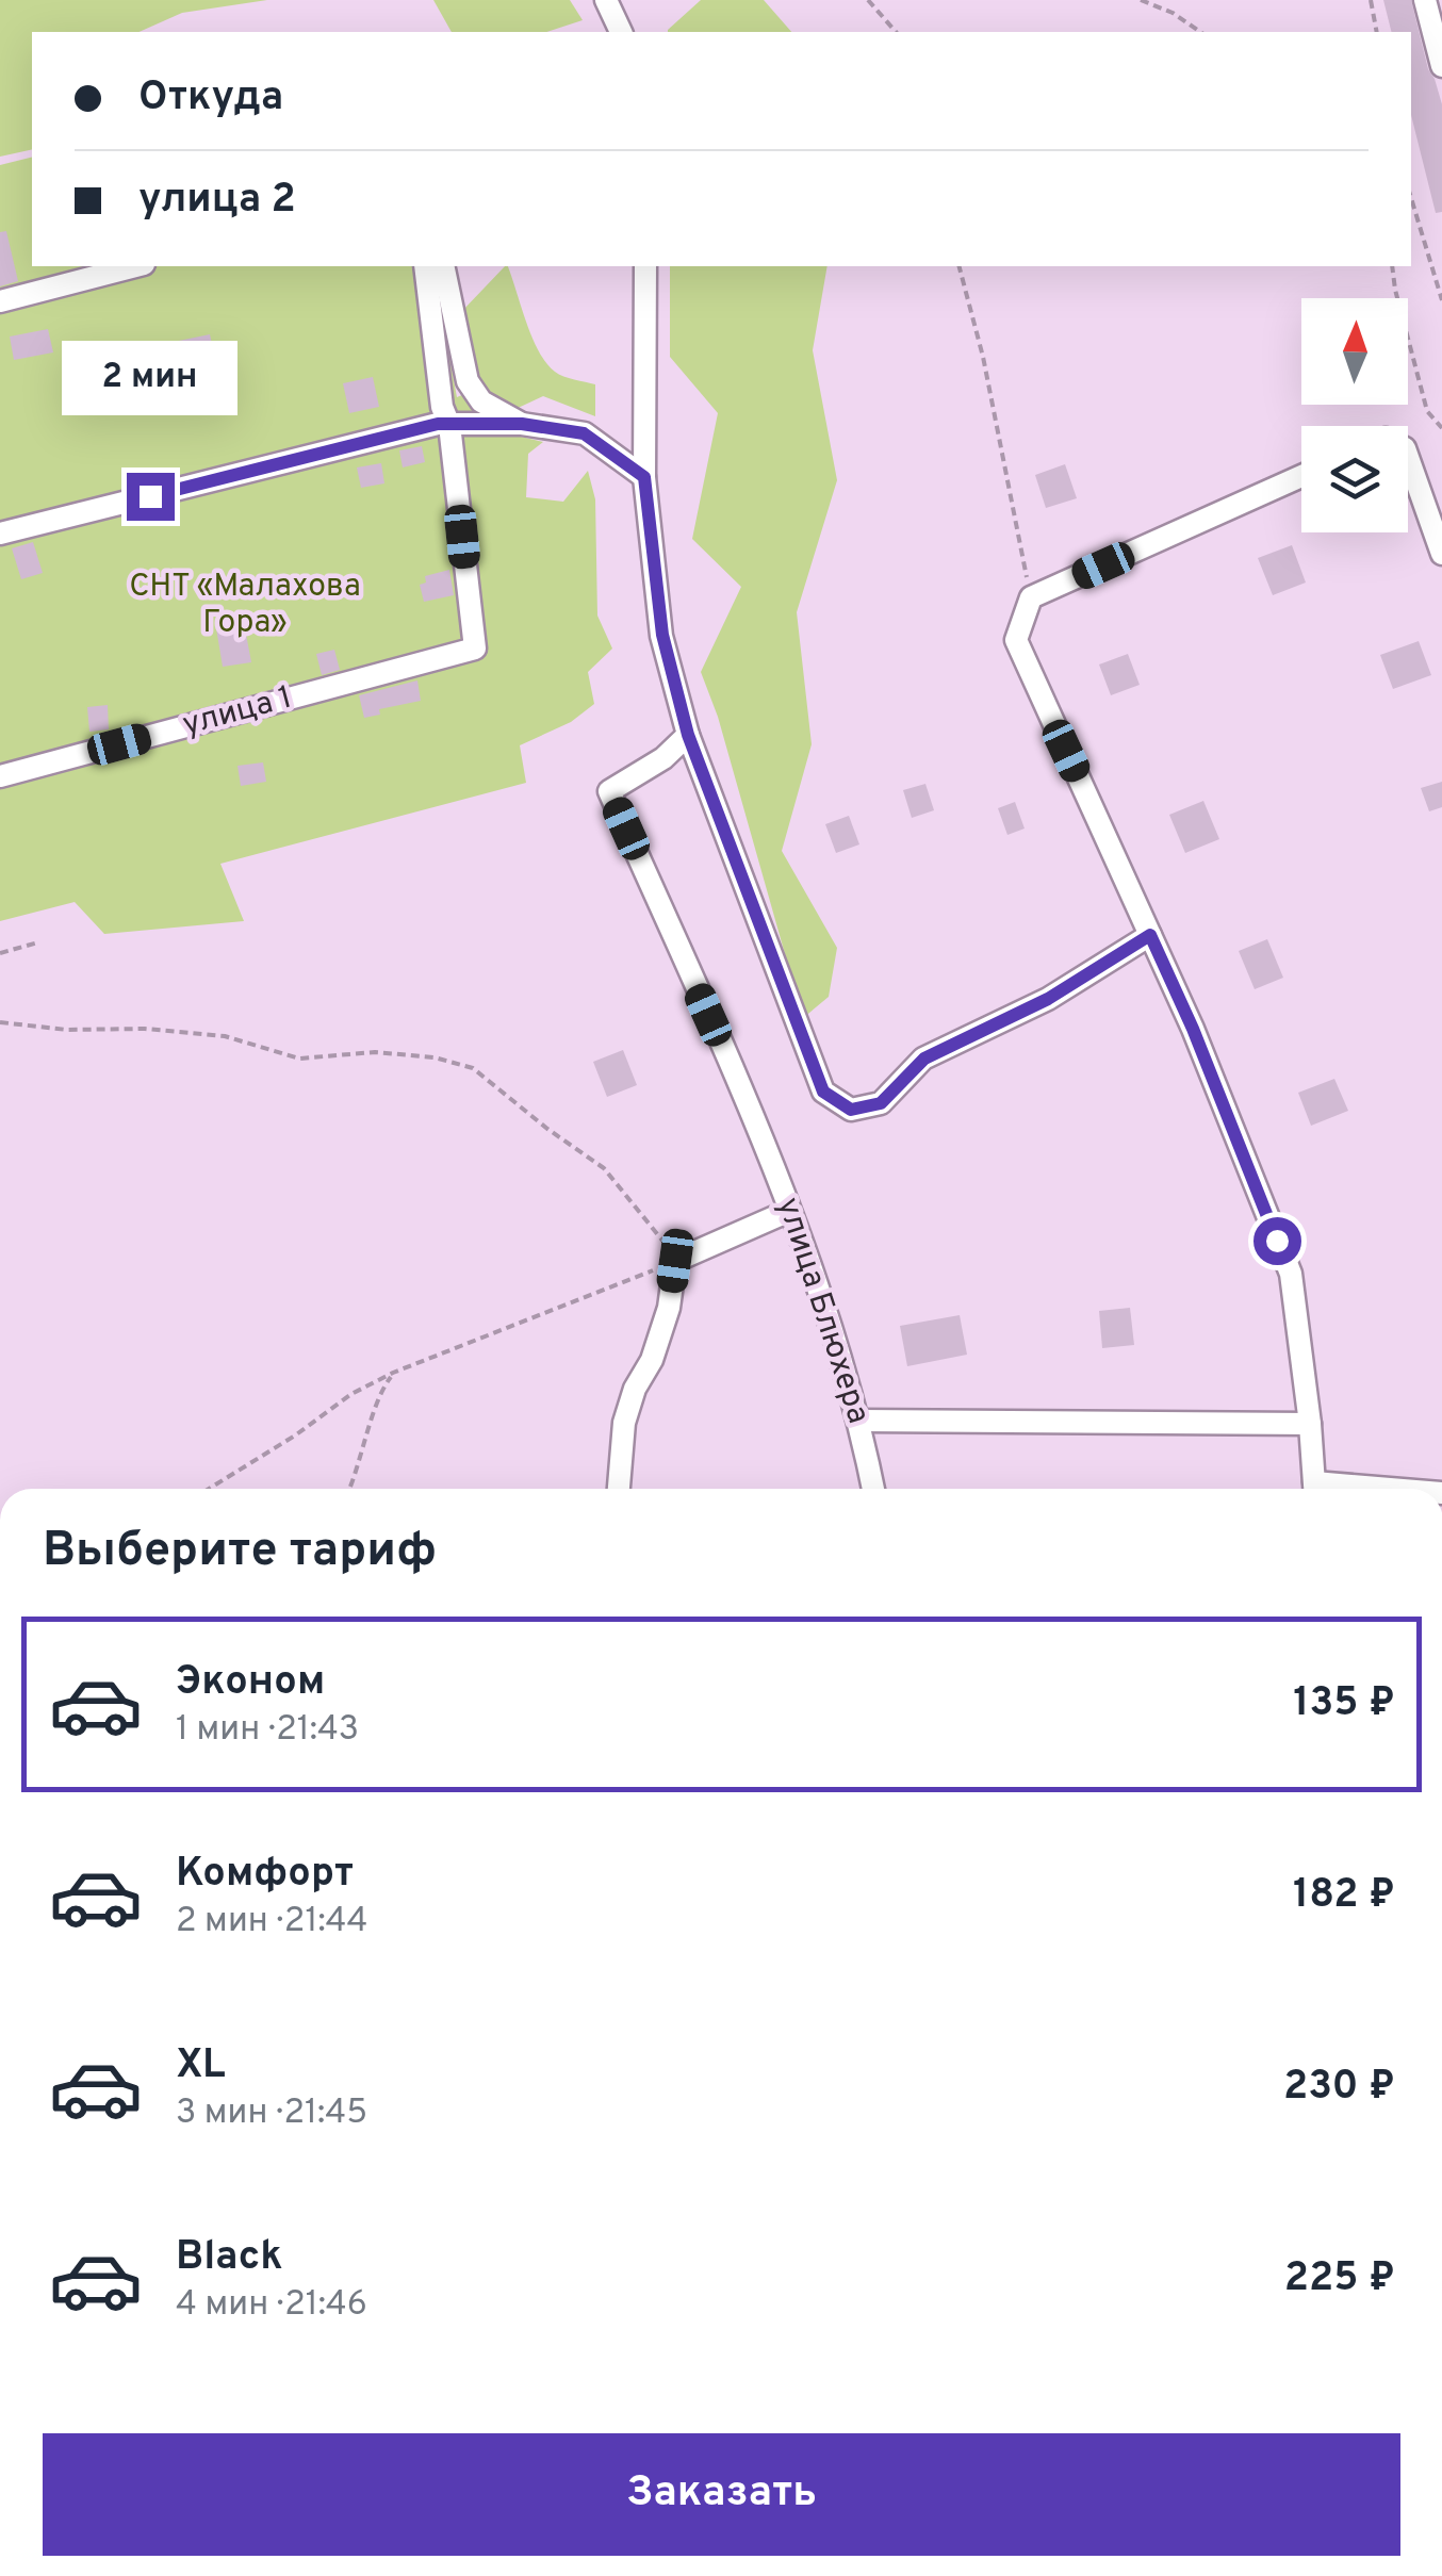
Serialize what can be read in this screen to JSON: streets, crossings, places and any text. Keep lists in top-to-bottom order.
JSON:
{
  "streets": {
    "street": ["улица 1", "улица Блюхера"]
  },
  "parks": ["СНТ «Малахова Гора»"],
  "north": "top",
  "page": {
    "banner": ["Откуда", "улица 2"],
    "bubble": "2 мин",
    "heading": "Выберите тариф",
    "list": [
      {
        "name": "Эконом",
        "note": "1 мин · 21:43",
        "value": "135 ₽"
      },
      {
        "name": "Комфорт",
        "note": "2 мин · 21:44",
        "value": "182 ₽"
      },
      {
        "name": "XL",
        "note": "3 мин · 21:45",
        "value": "230 ₽"
      },
      {
        "name": "Black",
        "note": "4 мин · 21:46",
        "value": "225 ₽"
      }
    ],
    "buttons": "Заказать"
  }
}
